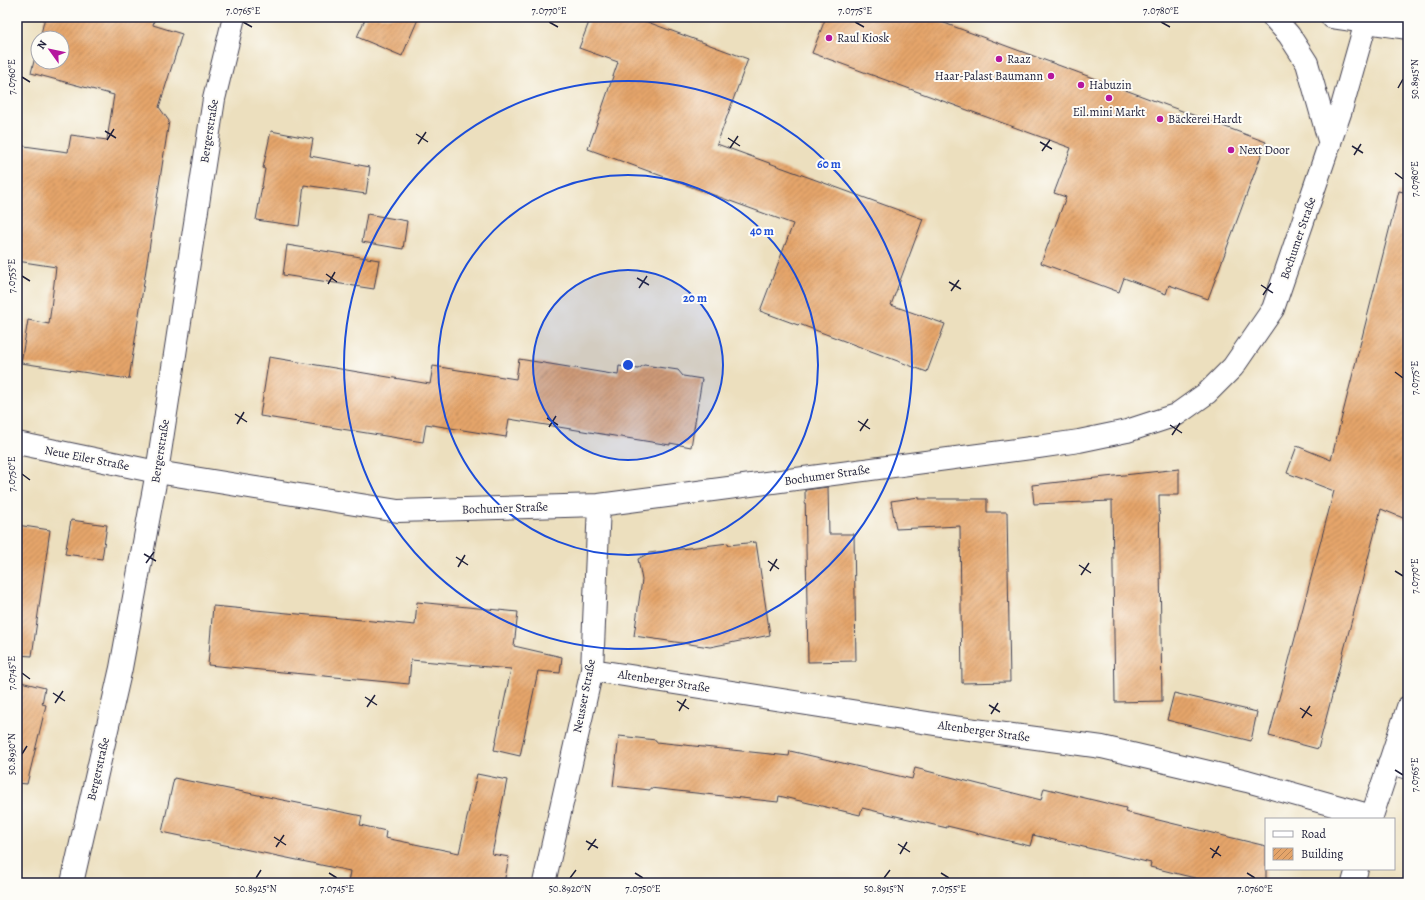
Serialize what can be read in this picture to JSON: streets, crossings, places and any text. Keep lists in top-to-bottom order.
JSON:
{
  "streets": {
    "street": [
      "Bergerstraße",
      "Bochumer Straße",
      "Neue Eiler Straße",
      "Altenberger Straße",
      "Neusser Straße"
    ]
  },
  "crossings": [
    ["Bergerstraße", "Bochumer Straße"],
    ["Bergerstraße", "Neue Eiler Straße"],
    ["Bochumer Straße", "Neue Eiler Straße"],
    ["Bochumer Straße", "Neusser Straße"],
    ["Altenberger Straße", "Neusser Straße"]
  ],
  "places": [
    "Raul Kiosk",
    "Raaz",
    "Haar-Palast Baumann",
    "Habuzin",
    "Eil.mini Markt",
    "Bäckerei Hardt",
    "Next Door"
  ],
  "legend": ["Road", "Building"],
  "north": "top left",
  "coordinates": [
    "7.0765°E",
    "7.0770°E",
    "7.0775°E",
    "7.0780°E",
    "7.0760°E",
    "50.8915°N",
    "7.0755°E",
    "7.0750°E",
    "7.0745°E",
    "50.8930°N",
    "50.8925°N",
    "50.8920°N"
  ],
  "rings": ["60 m", "40 m", "20 m"]
}
